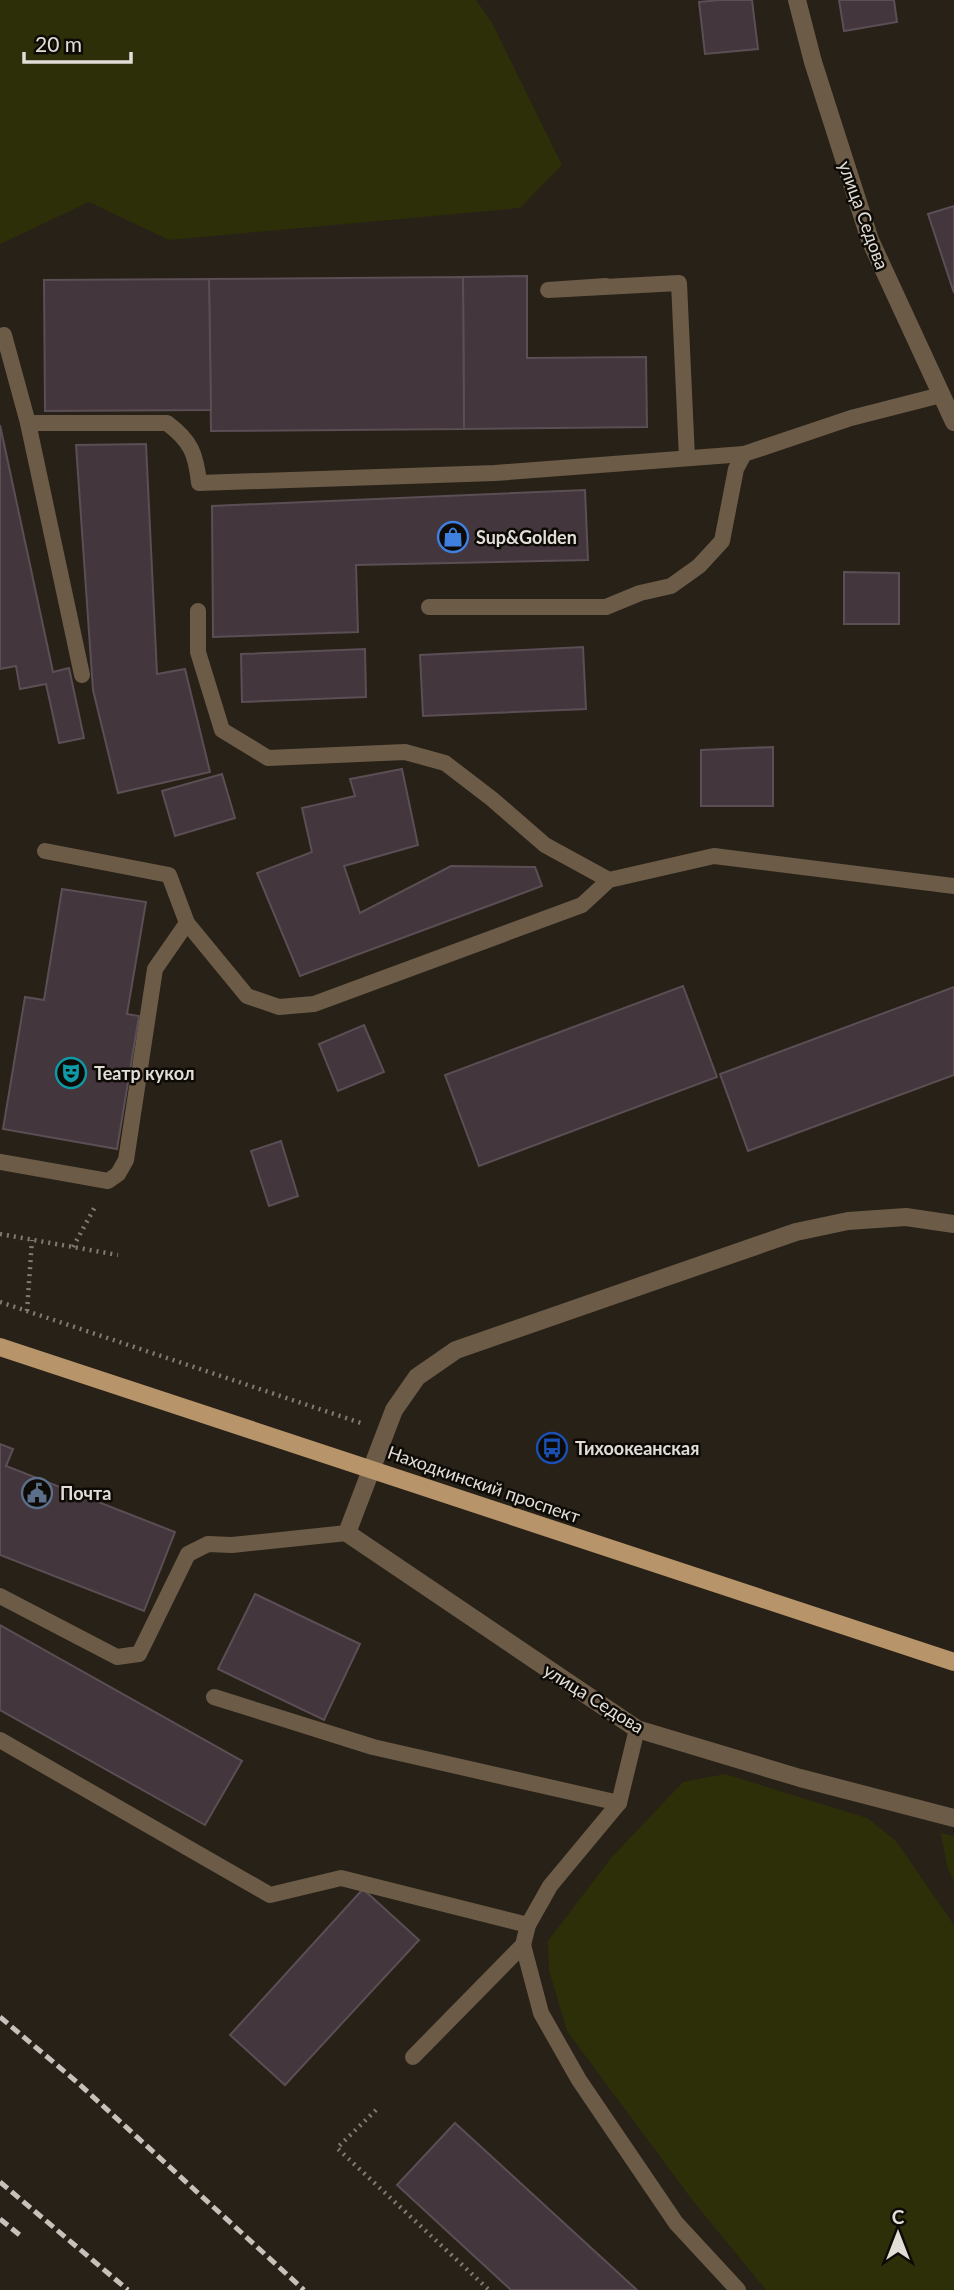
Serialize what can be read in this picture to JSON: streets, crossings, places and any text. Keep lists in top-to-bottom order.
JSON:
{
  "streets": {
    "main road": ["Находкинский проспект"],
    "street": ["улица Седова"]
  },
  "places": {
    "shop": ["Sup&Golden"],
    "theatre": ["Театр кукол"],
    "bus stop": ["Тихоокеанская"],
    "public building": ["Почта"]
  },
  "scale_bar": "20 m",
  "north": "top"
}
